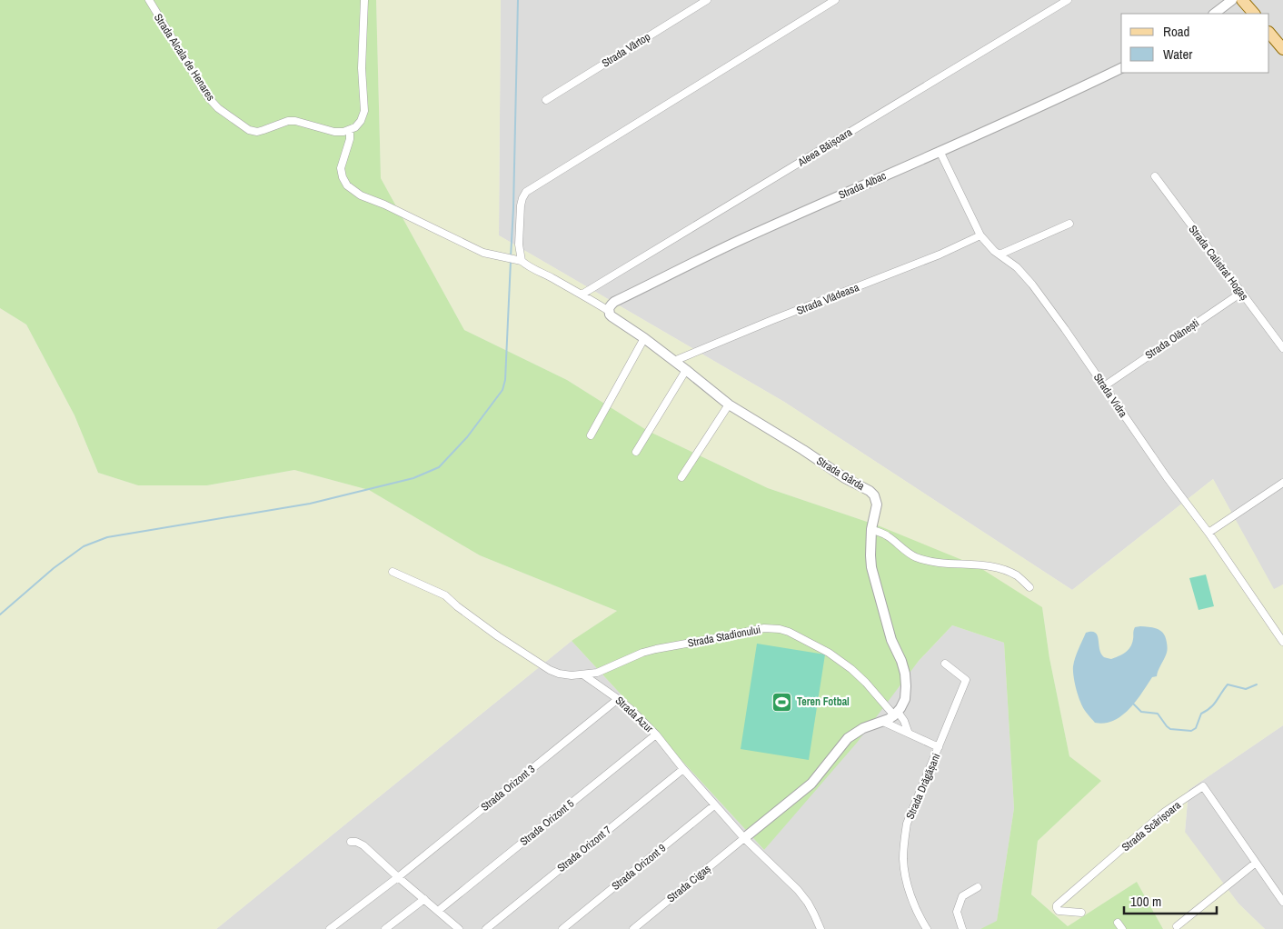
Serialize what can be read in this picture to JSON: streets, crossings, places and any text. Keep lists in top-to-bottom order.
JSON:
{
  "streets": {
    "street": [
      "Strada Vârtop",
      "Strada Alcala de Henares",
      "Aleea Băișoara",
      "Strada Albac",
      "Strada Calistrat Hogaș",
      "Strada Vlădeasa",
      "Strada Olănești",
      "Strada Vidra",
      "Strada Gârda",
      "Strada Stadionului",
      "Strada Azur",
      "Strada Drăgășani",
      "Strada Orizont 3",
      "Strada Orizont 5",
      "Strada Scărișoara",
      "Strada Orizont 7",
      "Strada Orizont 9",
      "Strada Cigaș"
    ]
  },
  "crossings": [
    ["Strada Alcala de Henares", "Strada Gârda"],
    ["Aleea Băișoara", "Strada Gârda"],
    ["Strada Albac", "Strada Vidra"],
    ["Strada Albac", "Strada Gârda"],
    ["Strada Calistrat Hogaș", "Strada Olănești"],
    ["Strada Vlădeasa", "Strada Vidra"],
    ["Strada Vlădeasa", "Strada Gârda"],
    ["Strada Olănești", "Strada Vidra"],
    ["Strada Gârda", "Strada Stadionului"],
    ["Strada Stadionului", "Strada Azur"],
    ["Strada Azur", "Strada Orizont 3"],
    ["Strada Azur", "Strada Orizont 5"],
    ["Strada Azur", "Strada Orizont 7"],
    ["Strada Azur", "Strada Orizont 9"],
    ["Strada Azur", "Strada Cigaș"]
  ],
  "places": {
    "sports": ["Teren Fotbal"]
  },
  "legend": ["Road", "Water"],
  "scale_bar": "100 m"
}
